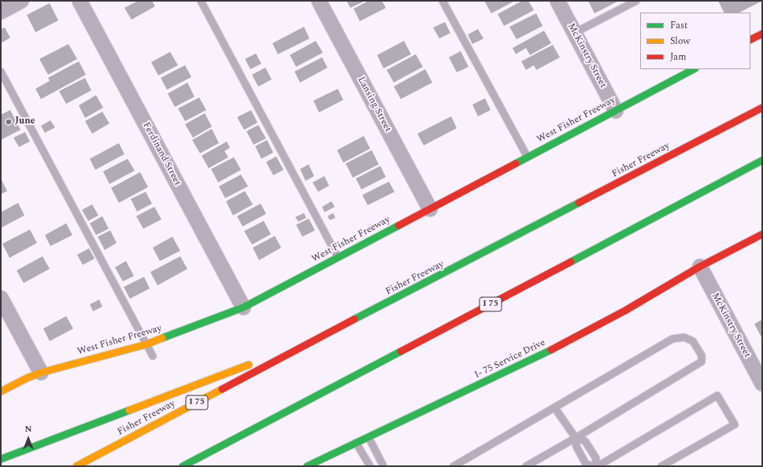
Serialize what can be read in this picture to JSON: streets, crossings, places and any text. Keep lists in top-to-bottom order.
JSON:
{
  "streets": {
    "main road": [
      "West Fisher Freeway",
      "Fisher Freeway",
      "I 75",
      "I- 75 Service Drive"
    ],
    "street": ["McKinstry Street", "Lansing Street", "Ferdinand Street"]
  },
  "crossings": [
    ["McKinstry Street", "West Fisher Freeway"],
    ["McKinstry Street", "I- 75 Service Drive"],
    ["Lansing Street", "West Fisher Freeway"],
    ["West Fisher Freeway", "Ferdinand Street"]
  ],
  "places": ["June"],
  "legend": ["Fast", "Slow", "Jam"],
  "north": "top"
}
